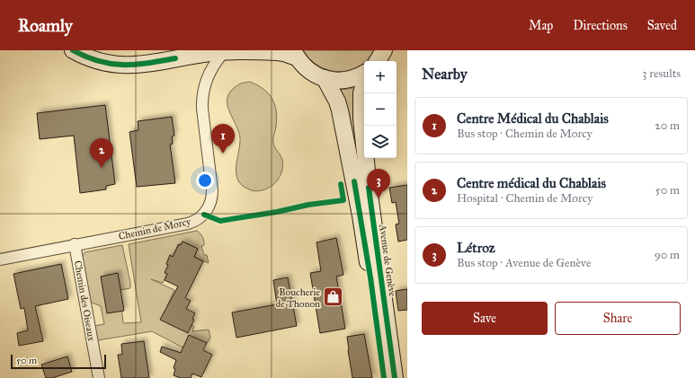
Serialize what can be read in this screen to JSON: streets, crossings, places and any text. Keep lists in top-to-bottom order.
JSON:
{
  "streets": {
    "main road": ["Avenue de Genève"],
    "street": ["Chemin de Morcy", "Chemin des Oiseaux"]
  },
  "crossings": [
    ["Chemin de Morcy", "Chemin des Oiseaux"]
  ],
  "places": {
    "shop": ["Boucherie de Thonon"]
  },
  "scale_bar": "50 m",
  "page": {
    "header": "Roamly",
    "nav": ["Map", "Directions", "Saved"],
    "heading": ["Nearby", "3 results"],
    "map_buttons": ["+", "−"],
    "list": [
      {
        "mark": "1",
        "name": "Centre Médical du Chablais",
        "note": "Bus stop · Chemin de Morcy",
        "value": "20 m"
      },
      {
        "mark": "2",
        "name": "Centre médical du Chablais",
        "note": "Hospital · Chemin de Morcy",
        "value": "50 m"
      },
      {
        "mark": "3",
        "name": "Létroz",
        "note": "Bus stop · Avenue de Genève",
        "value": "90 m"
      }
    ],
    "pins": ["1", "2", "3"],
    "buttons": ["Save", "Share"],
    "scale": "50 m"
  }
}
